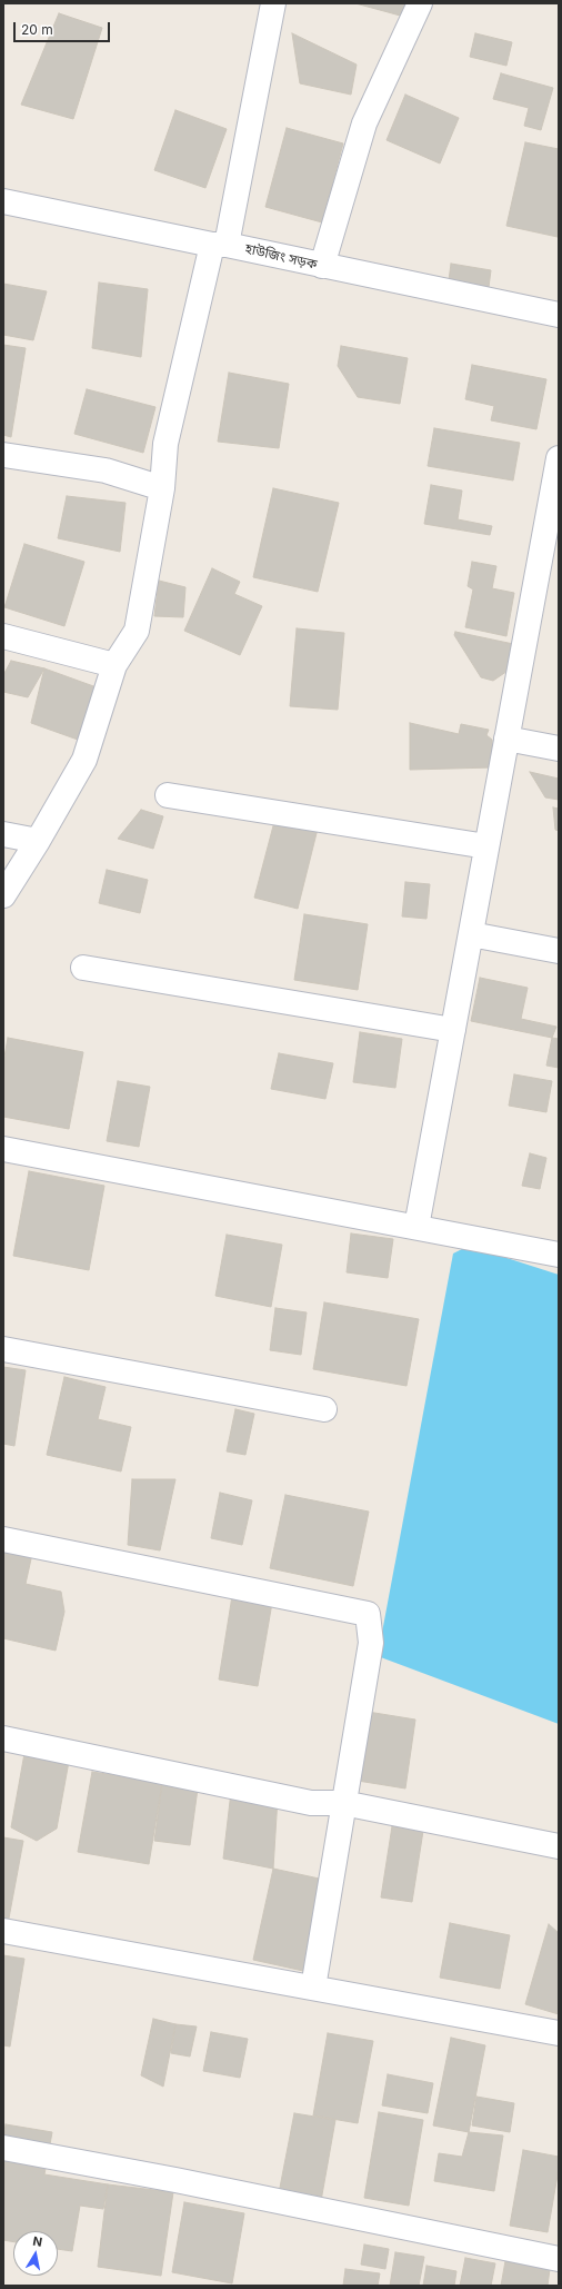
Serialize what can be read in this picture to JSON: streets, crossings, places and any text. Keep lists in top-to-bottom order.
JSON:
{
  "streets": {
    "street": ["হাউজিং সড়ক"]
  },
  "scale_bar": "20 m",
  "north": "top"
}
